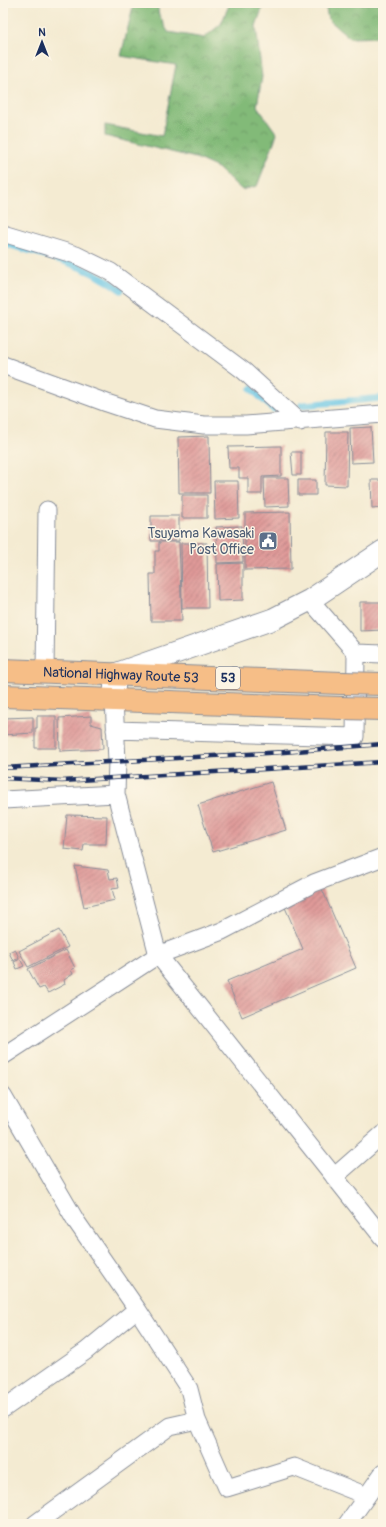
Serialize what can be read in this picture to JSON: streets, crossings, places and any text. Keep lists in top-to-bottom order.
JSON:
{
  "streets": {
    "highway": ["National Highway Route 53", "53"]
  },
  "places": {
    "public building": ["Tsuyama Kawasaki Post Office"]
  },
  "north": "top"
}
